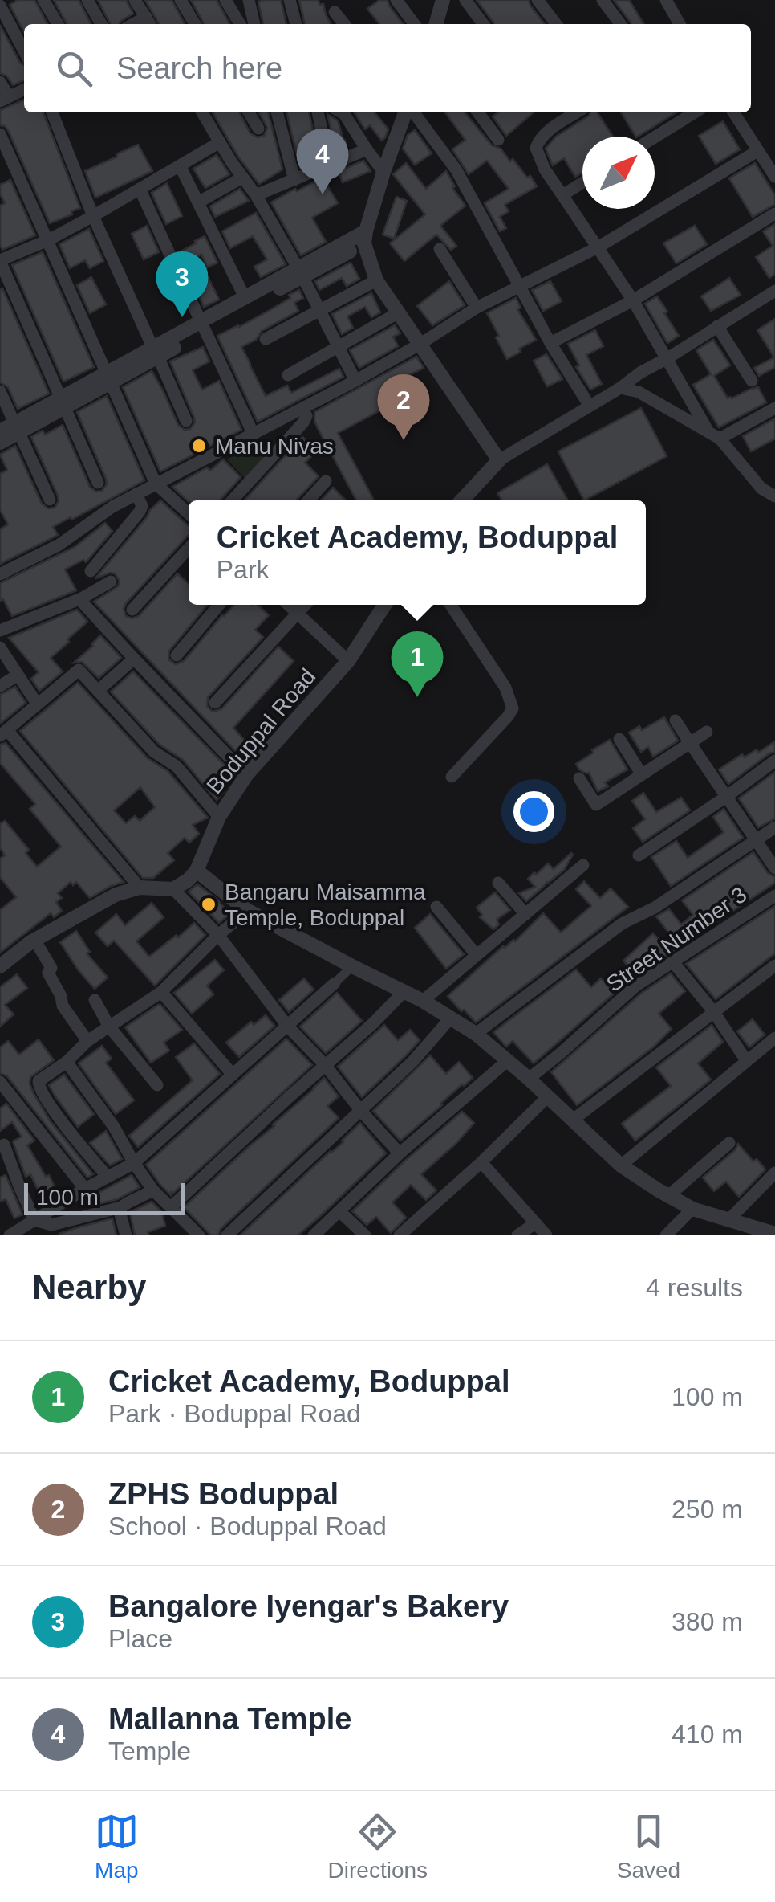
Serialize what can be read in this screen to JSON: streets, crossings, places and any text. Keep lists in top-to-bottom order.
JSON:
{
  "streets": {
    "street": ["Boduppal Road", "Street Number 3"]
  },
  "places": ["Manu Nivas", "Bangaru Maisamma Temple, Boduppal"],
  "scale_bar": "100 m",
  "north": "top right",
  "page": {
    "search": "Search here",
    "pins": [
      "4",
      "3",
      "2",
      "1"
    ],
    "popup": ["Cricket Academy, Boduppal", "Park"],
    "scale": "100 m",
    "heading": ["Nearby", "4 results"],
    "list": [
      {
        "mark": "1",
        "name": "Cricket Academy, Boduppal",
        "note": "Park · Boduppal Road",
        "value": "100 m"
      },
      {
        "mark": "2",
        "name": "ZPHS Boduppal",
        "note": "School · Boduppal Road",
        "value": "250 m"
      },
      {
        "mark": "3",
        "name": "Bangalore Iyengar's Bakery",
        "note": "Place",
        "value": "380 m"
      },
      {
        "mark": "4",
        "name": "Mallanna Temple",
        "note": "Temple",
        "value": "410 m"
      }
    ],
    "nav": ["Map", "Directions", "Saved"]
  }
}
